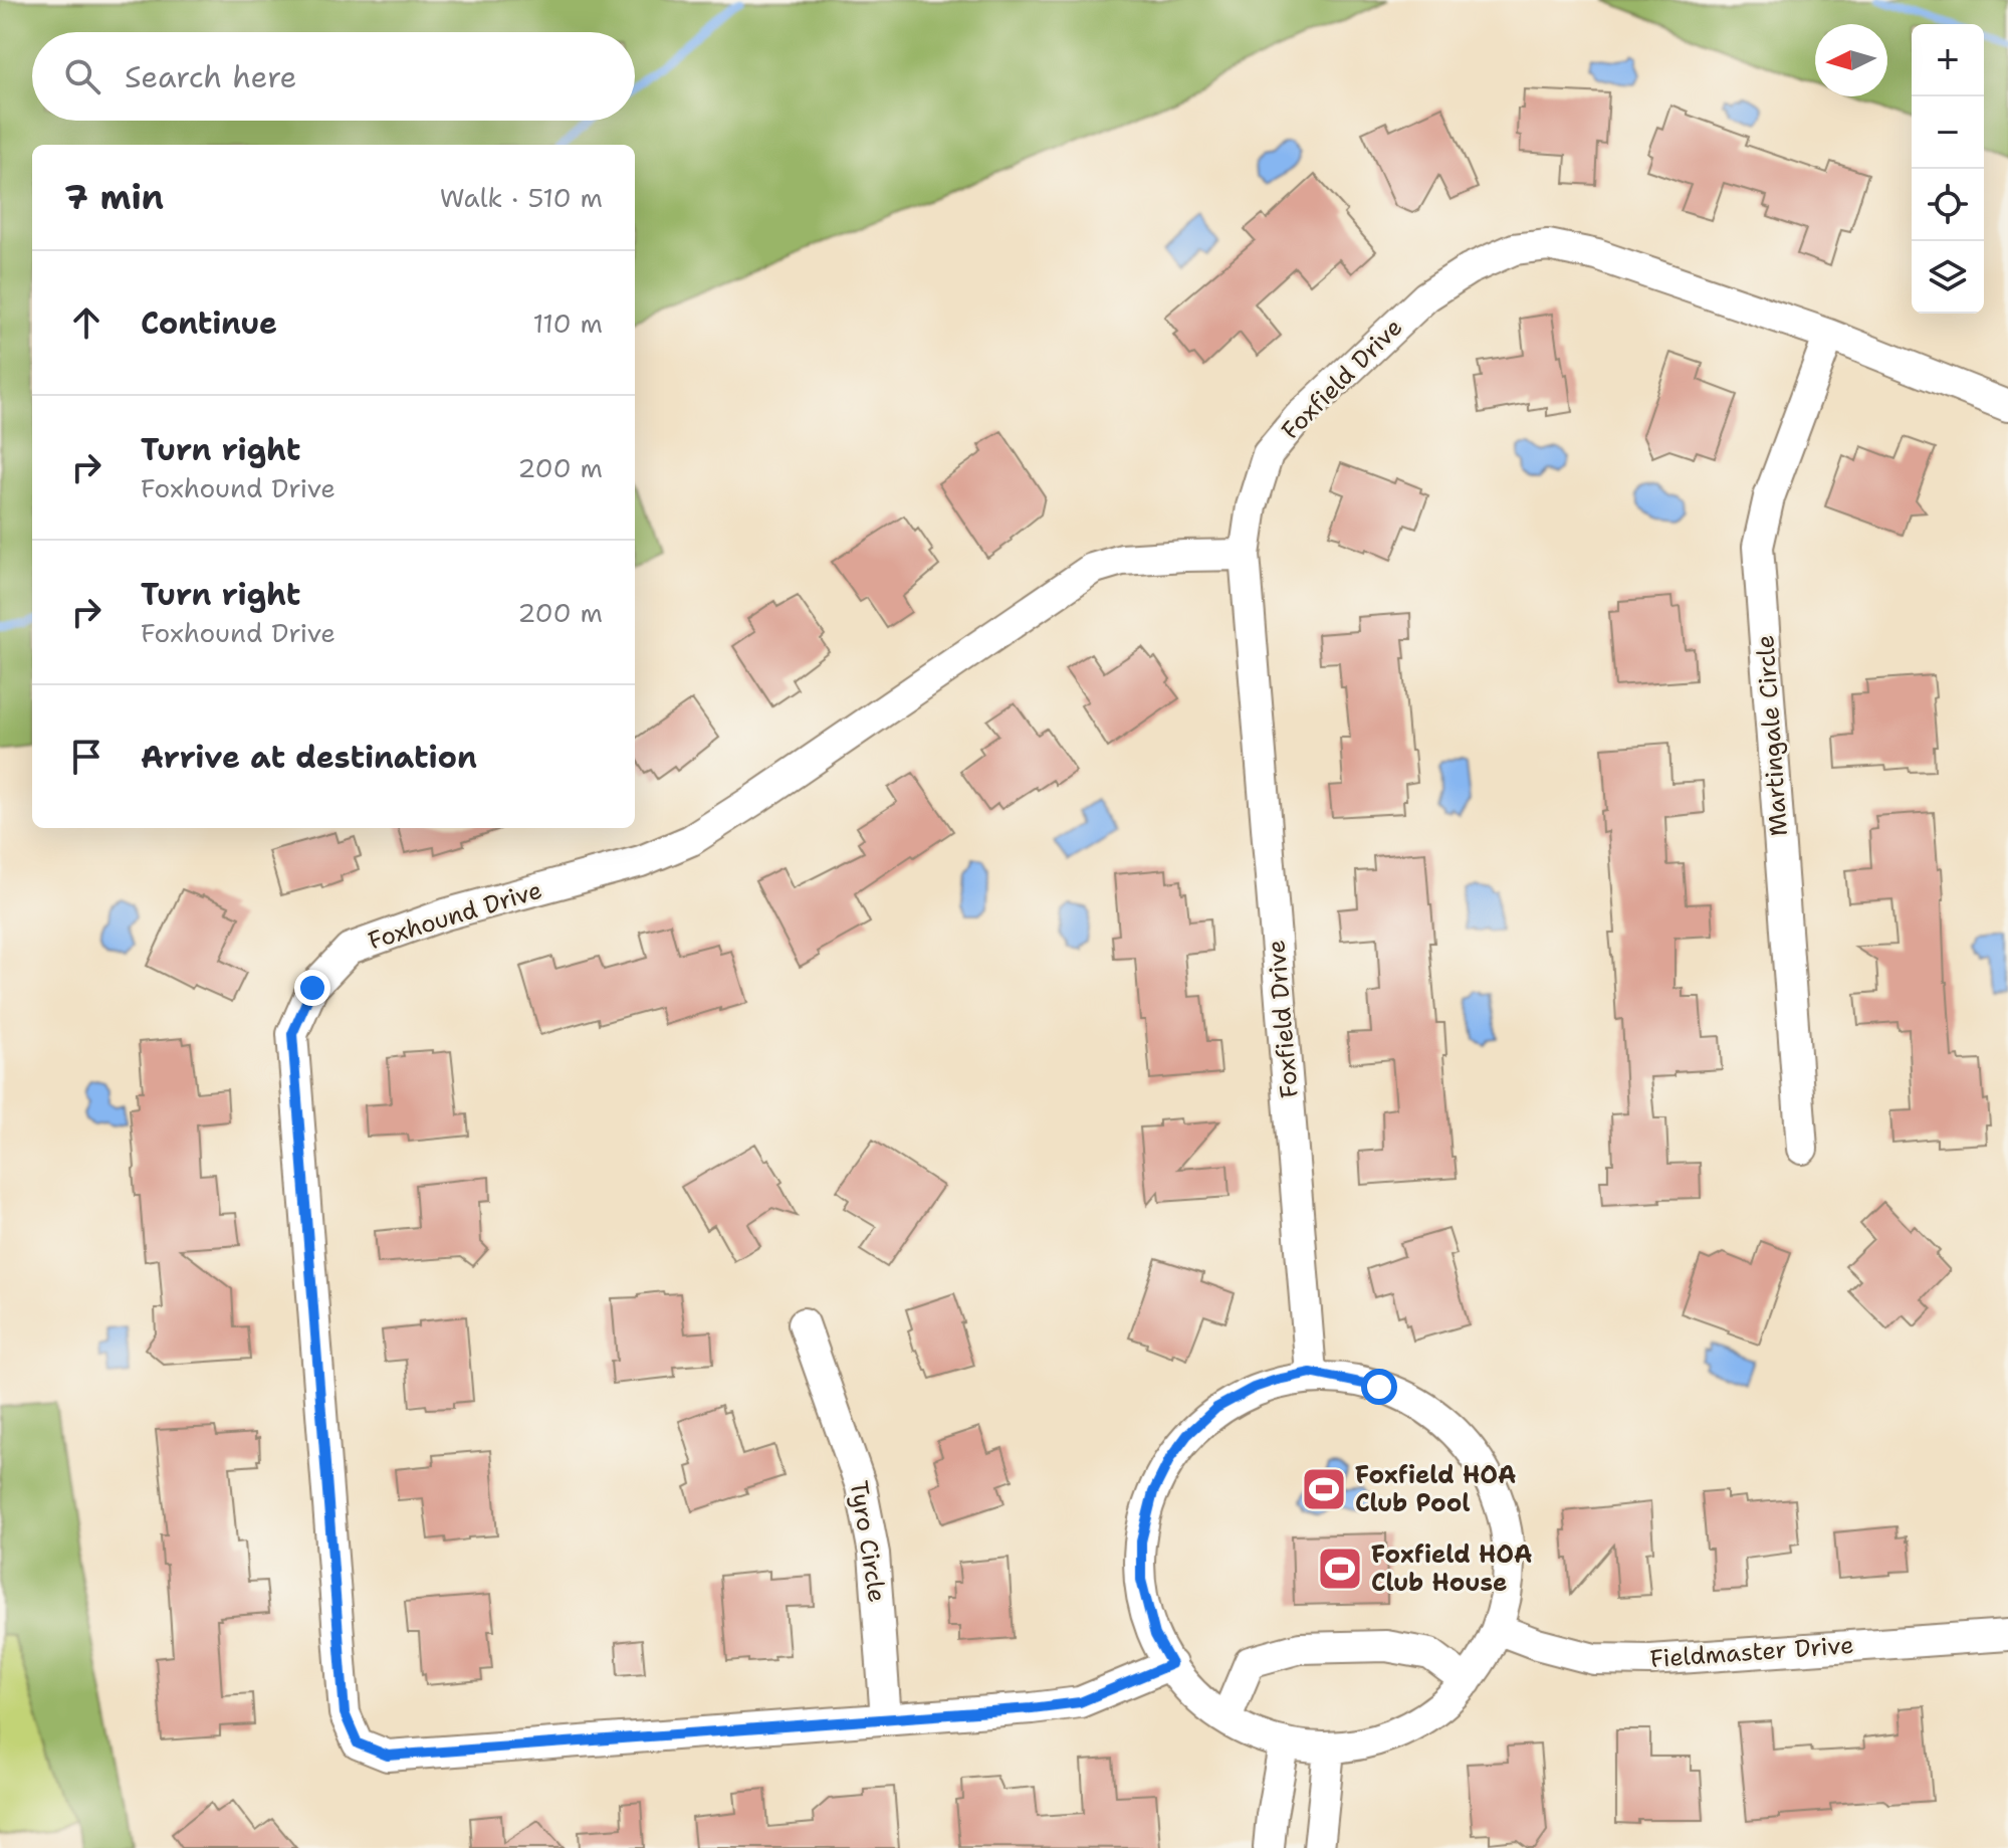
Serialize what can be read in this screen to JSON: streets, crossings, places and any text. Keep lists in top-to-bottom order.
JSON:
{
  "streets": {
    "street": [
      "Foxfield Drive",
      "Martingale Circle",
      "Foxhound Drive",
      "Tyro Circle",
      "Fieldmaster Drive"
    ]
  },
  "crossings": [
    ["Foxfield Drive", "Martingale Circle"],
    ["Foxfield Drive", "Foxhound Drive"],
    ["Foxhound Drive", "Tyro Circle"]
  ],
  "places": {
    "sports": ["Foxfield HOA Club Pool", "Foxfield HOA Club House"]
  },
  "north": "left",
  "page": {
    "map_buttons": ["+", "−"],
    "search": "Search here",
    "heading": ["7 min", "Walk · 510 m"],
    "list": [
      ["Continue", "110 m"],
      ["Turn right", "Foxhound Drive", "200 m"],
      ["Turn right", "Foxhound Drive", "200 m"],
      "Arrive at destination"
    ]
  }
}
